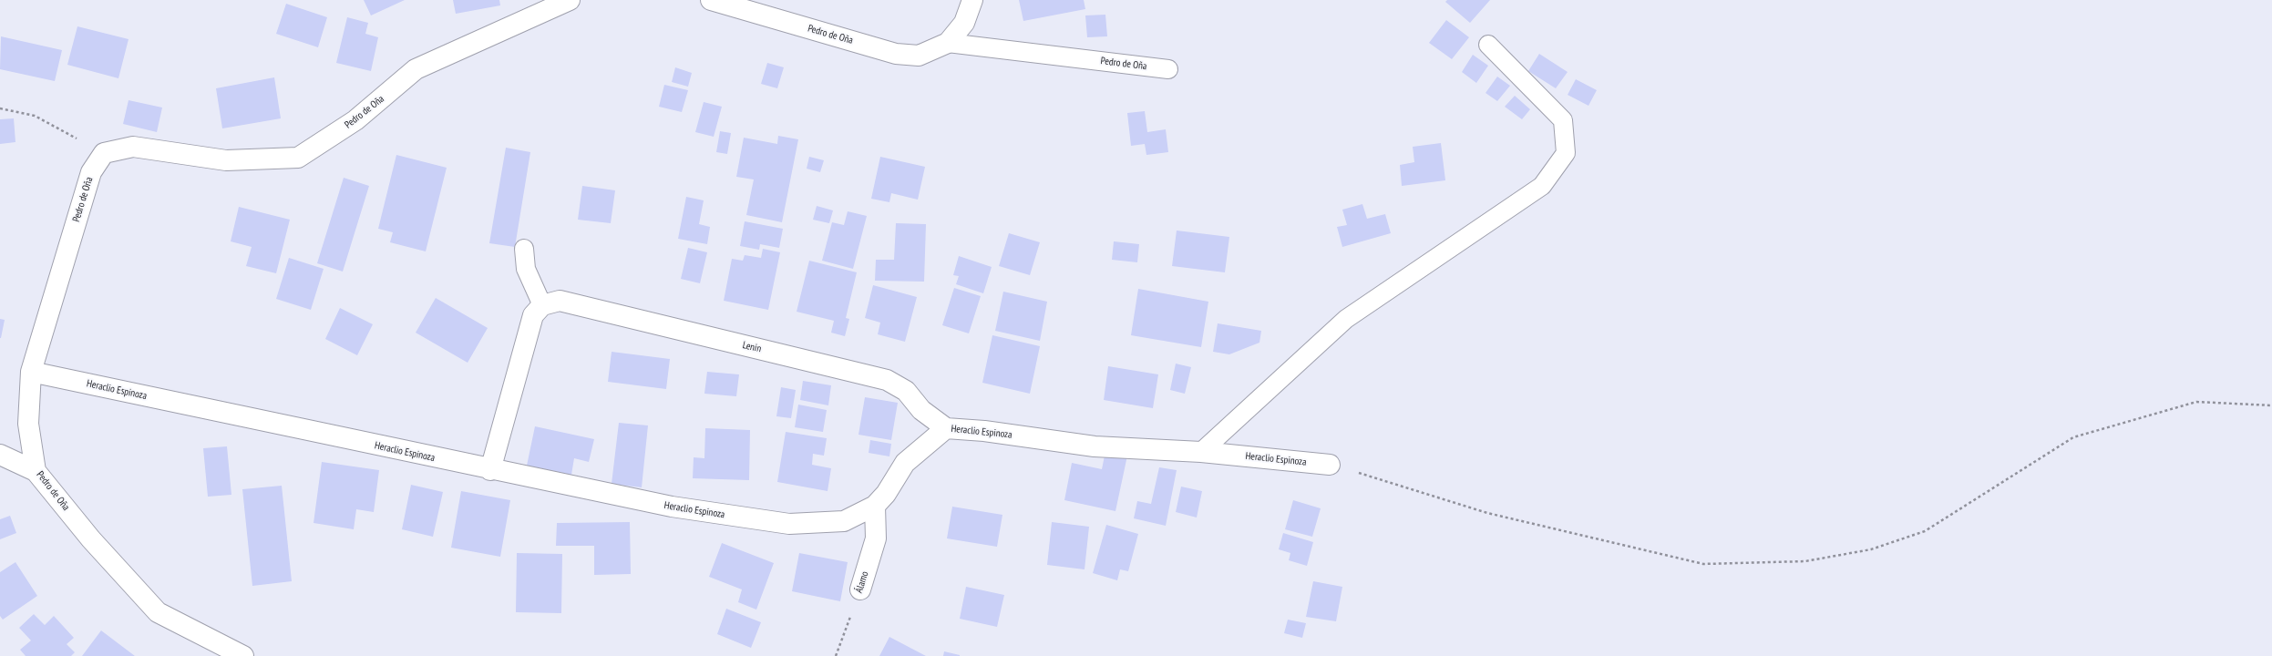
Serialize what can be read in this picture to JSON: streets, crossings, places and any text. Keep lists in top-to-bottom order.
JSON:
{
  "streets": {
    "street": [
      "Pedro de Oña",
      "Lenin",
      "Heraclio Espinoza",
      "Álamo"
    ]
  },
  "crossings": [
    ["Pedro de Oña", "Heraclio Espinoza"],
    ["Lenin", "Heraclio Espinoza"],
    ["Heraclio Espinoza", "Álamo"]
  ]
}
